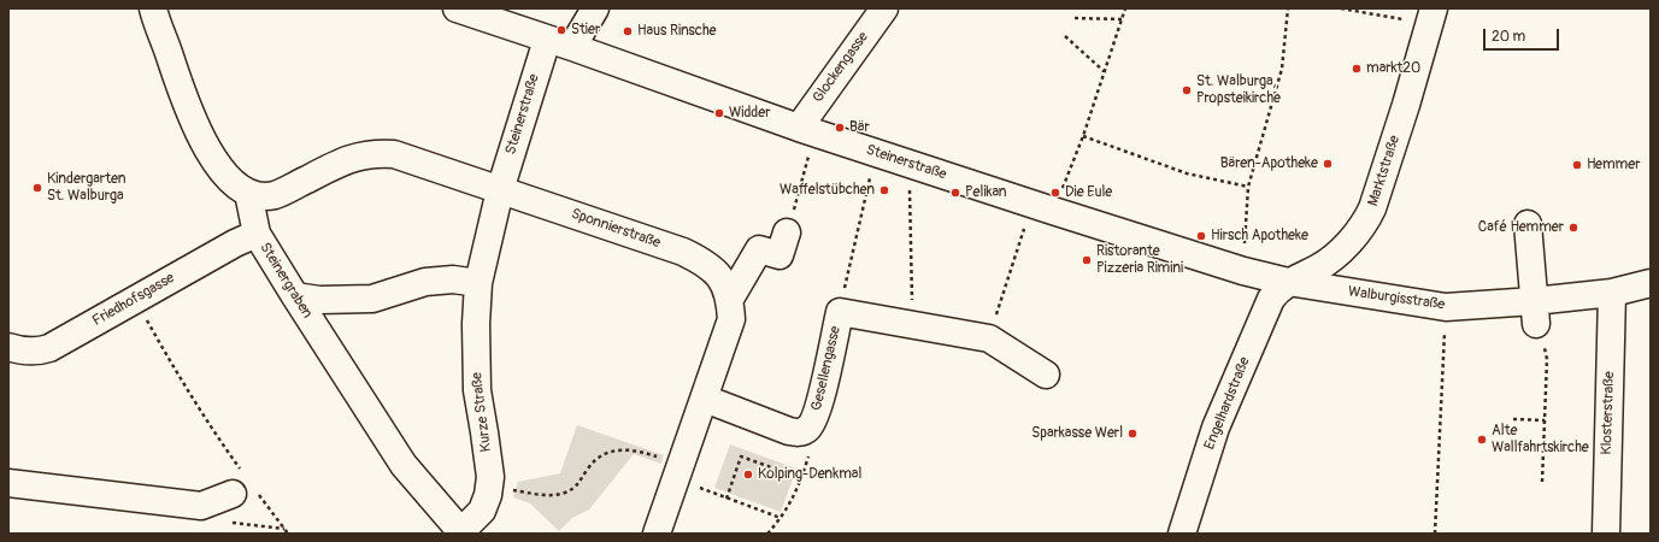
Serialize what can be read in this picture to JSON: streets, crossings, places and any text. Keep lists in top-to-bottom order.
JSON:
{
  "streets": {
    "street": [
      "Glockengasse",
      "Steinerstraße",
      "Marktstraße",
      "Sponnierstraße",
      "Steinergraben",
      "Walburgisstraße",
      "Friedhofsgasse",
      "Gesellengasse",
      "Engelhardstraße",
      "Kurze Straße",
      "Klosterstraße"
    ]
  },
  "crossings": [
    ["Glockengasse", "Steinerstraße"],
    ["Steinerstraße", "Marktstraße"],
    ["Steinerstraße", "Sponnierstraße"],
    ["Steinerstraße", "Walburgisstraße"],
    ["Steinerstraße", "Gesellengasse"],
    ["Steinerstraße", "Engelhardstraße"],
    ["Steinerstraße", "Kurze Straße"],
    ["Marktstraße", "Walburgisstraße"],
    ["Marktstraße", "Engelhardstraße"],
    ["Sponnierstraße", "Steinergraben"],
    ["Sponnierstraße", "Gesellengasse"],
    ["Sponnierstraße", "Kurze Straße"],
    ["Steinergraben", "Friedhofsgasse"],
    ["Steinergraben", "Kurze Straße"],
    ["Walburgisstraße", "Engelhardstraße"],
    ["Walburgisstraße", "Klosterstraße"]
  ],
  "places": [
    "Stier",
    "Haus Rinsche",
    "markt20",
    "St. Walburga, Propsteikirche",
    "Widder",
    "Bär",
    "Bären-Apotheke",
    "Hemmer",
    "Kindergarten St. Walburga",
    "Waffelstübchen",
    "Pelikan",
    "Die Eule",
    "Café Hemmer",
    "Hirsch Apotheke",
    "Ristorante Pizzeria Rimini",
    "Sparkasse Werl",
    "Alte Wallfahrtskirche",
    "Kolping-Denkmal"
  ],
  "scale_bar": "20 m"
}
